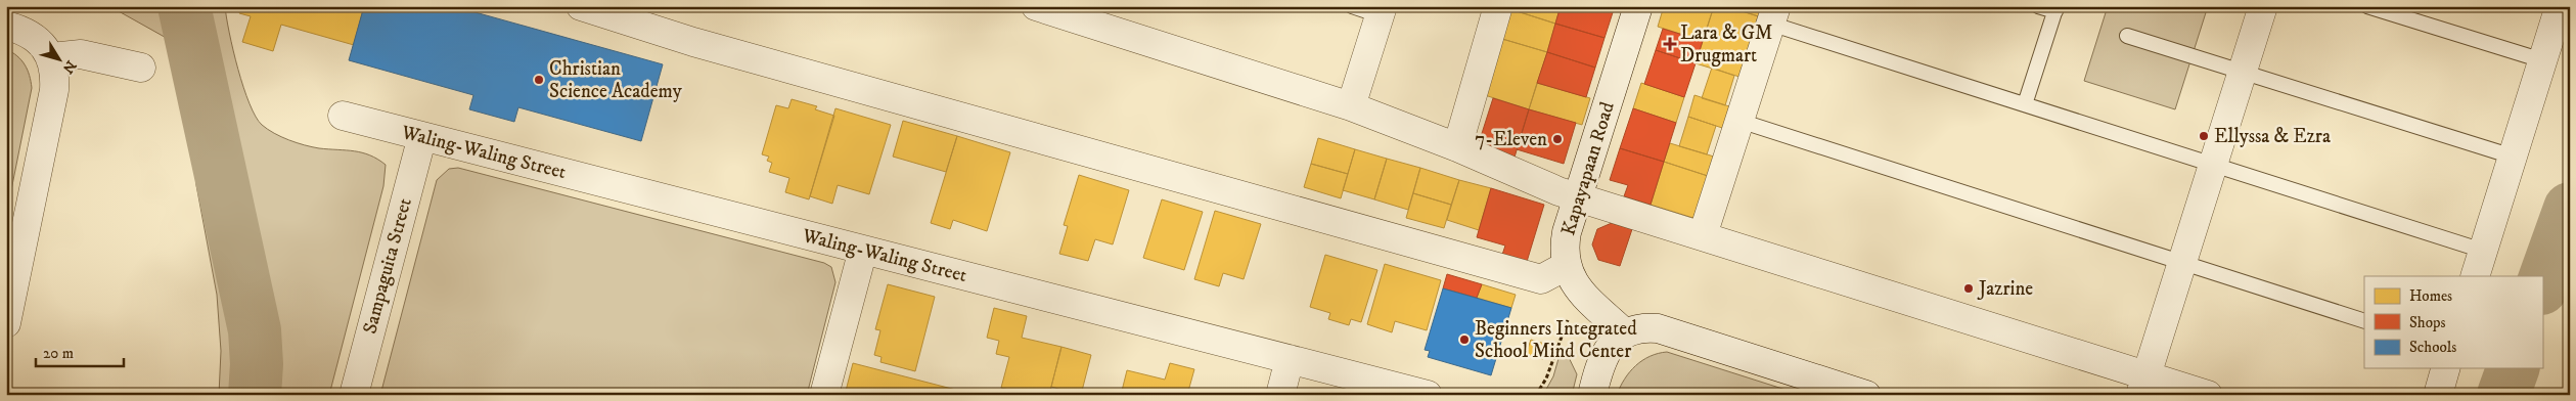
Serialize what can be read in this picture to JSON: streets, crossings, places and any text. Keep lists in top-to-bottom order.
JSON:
{
  "streets": {
    "street": ["Waling-Waling Street", "Kapayapaan Road", "Sampaguita Street"]
  },
  "crossings": [
    ["Waling-Waling Street", "Sampaguita Street"]
  ],
  "places": {
    "health": ["Lara & GM Drugmart"],
    "other": [
      "Christian Science Academy",
      "Ellyssa & Ezra",
      "7-Eleven",
      "Jazrine",
      "Beginners Integrated School Mind Center"
    ]
  },
  "legend": ["Homes", "Shops", "Schools"],
  "scale_bar": "20 m",
  "north": "bottom right"
}
